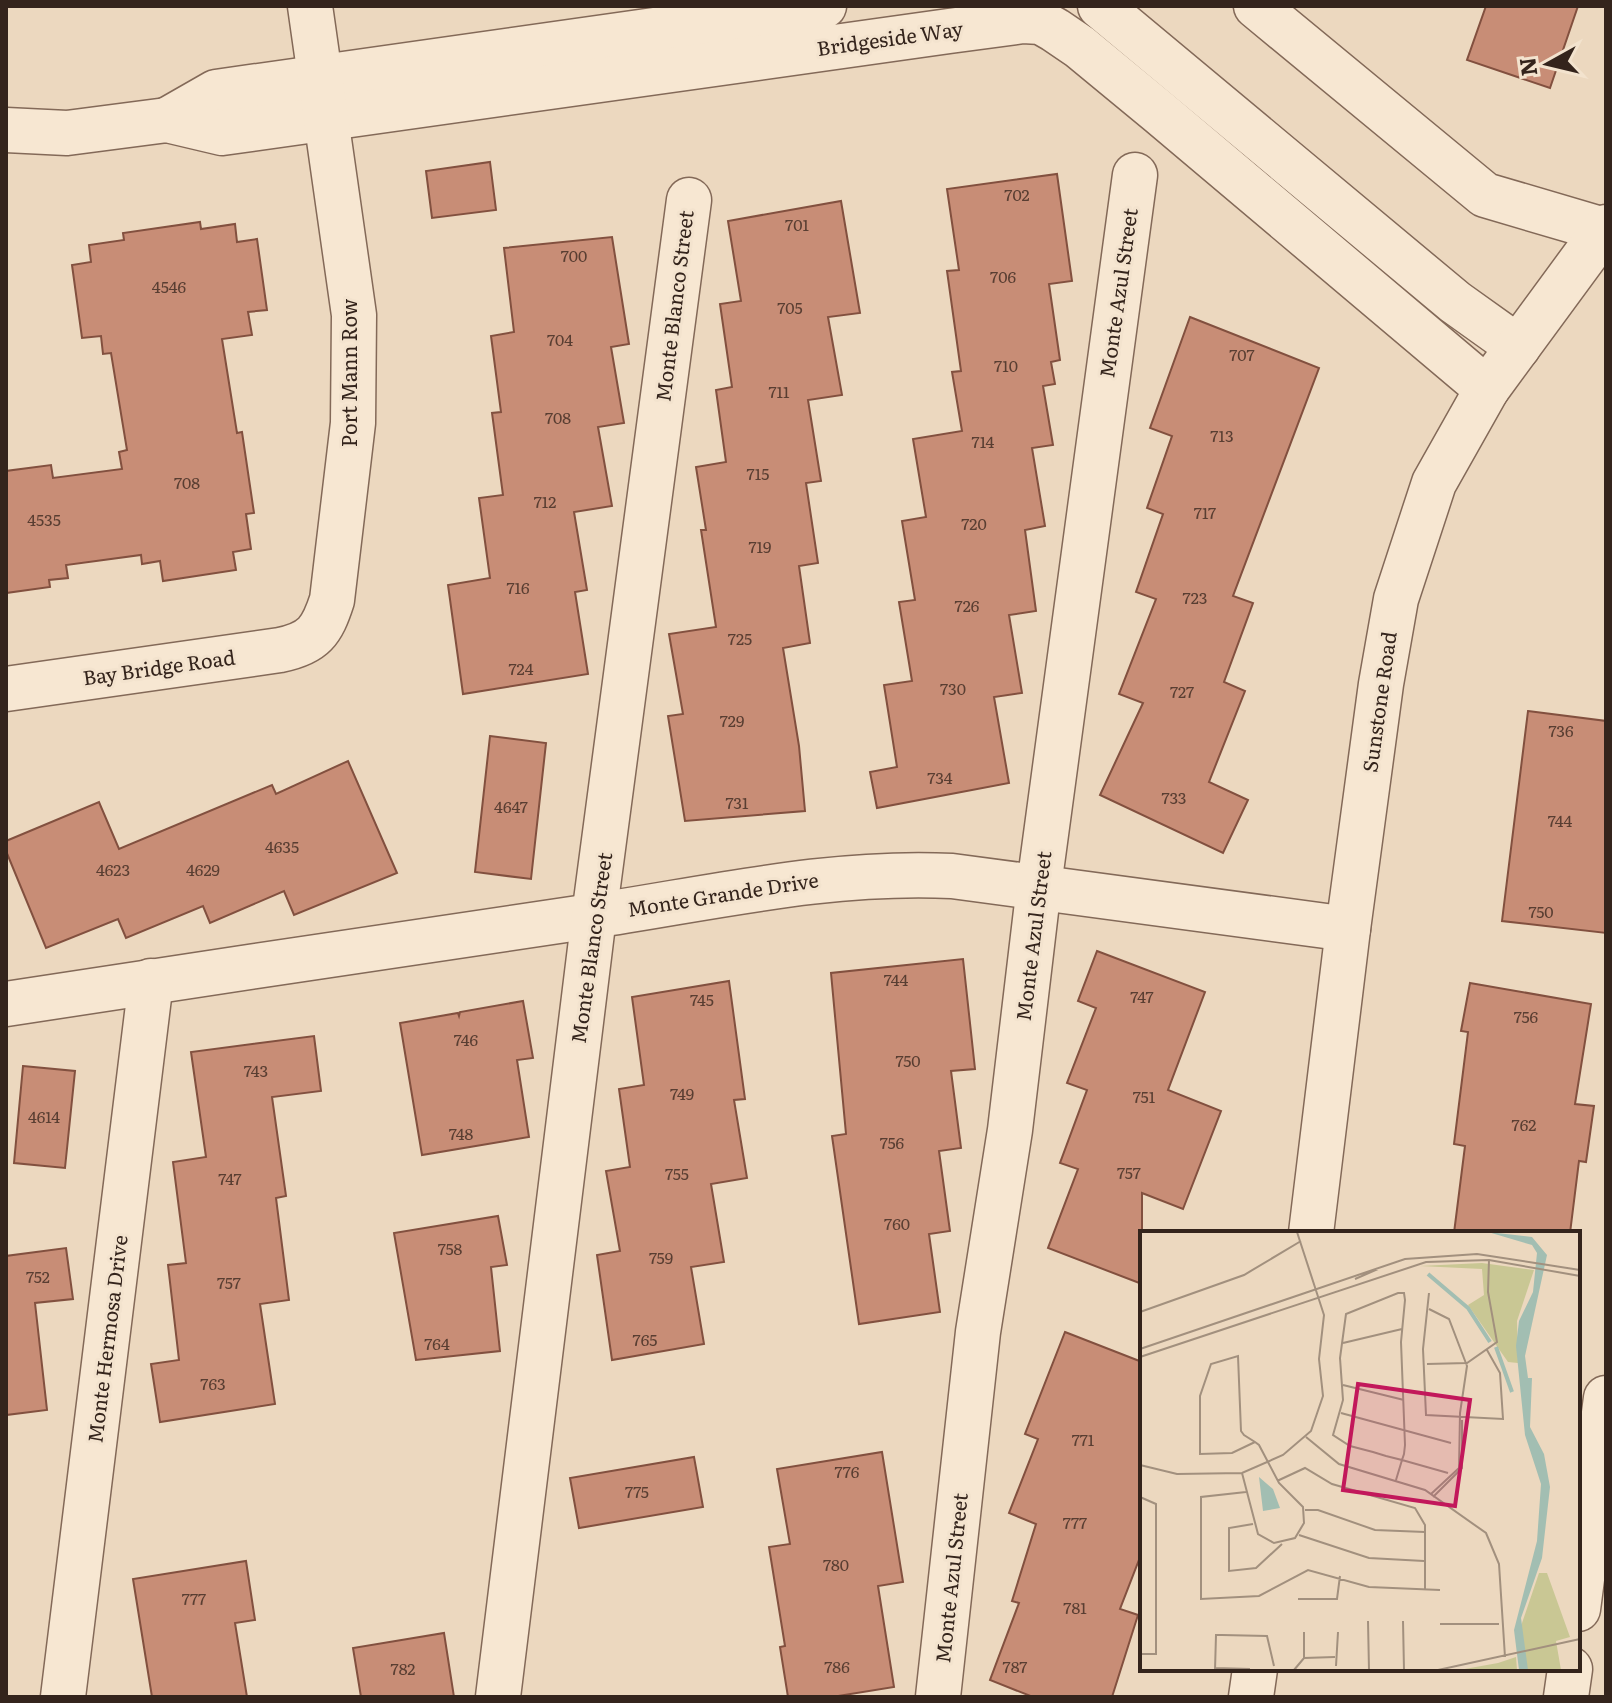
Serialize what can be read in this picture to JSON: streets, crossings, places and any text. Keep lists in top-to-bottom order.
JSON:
{
  "streets": {
    "street": [
      "Bridgeside Way",
      "Monte Azul Street",
      "Monte Blanco Street",
      "Port Mann Row",
      "Bay Bridge Road",
      "Sunstone Road",
      "Monte Grande Drive",
      "Monte Hermosa Drive"
    ]
  },
  "crossings": [
    ["Bridgeside Way", "Port Mann Row"],
    ["Bridgeside Way", "Sunstone Road"],
    ["Monte Azul Street", "Monte Grande Drive"],
    ["Monte Blanco Street", "Monte Grande Drive"],
    ["Port Mann Row", "Bay Bridge Road"],
    ["Sunstone Road", "Monte Grande Drive"],
    ["Monte Grande Drive", "Monte Hermosa Drive"]
  ],
  "house_numbers": [
    "702",
    "701",
    "700",
    "706",
    "4546",
    "705",
    "704",
    "707",
    "710",
    "711",
    "708",
    "713",
    "714",
    "715",
    "708",
    "712",
    "717",
    "4535",
    "720",
    "719",
    "716",
    "723",
    "726",
    "725",
    "724",
    "730",
    "727",
    "729",
    "736",
    "734",
    "733",
    "731",
    "4647",
    "744",
    "4635",
    "4623",
    "4629",
    "750",
    "744",
    "747",
    "745",
    "756",
    "746",
    "750",
    "743",
    "749",
    "751",
    "4614",
    "762",
    "748",
    "756",
    "757",
    "755",
    "747",
    "760",
    "758",
    "759",
    "752",
    "757",
    "765",
    "764",
    "763",
    "771",
    "776",
    "775",
    "777",
    "780",
    "777",
    "781",
    "786",
    "787",
    "782"
  ],
  "north": "left"
}
